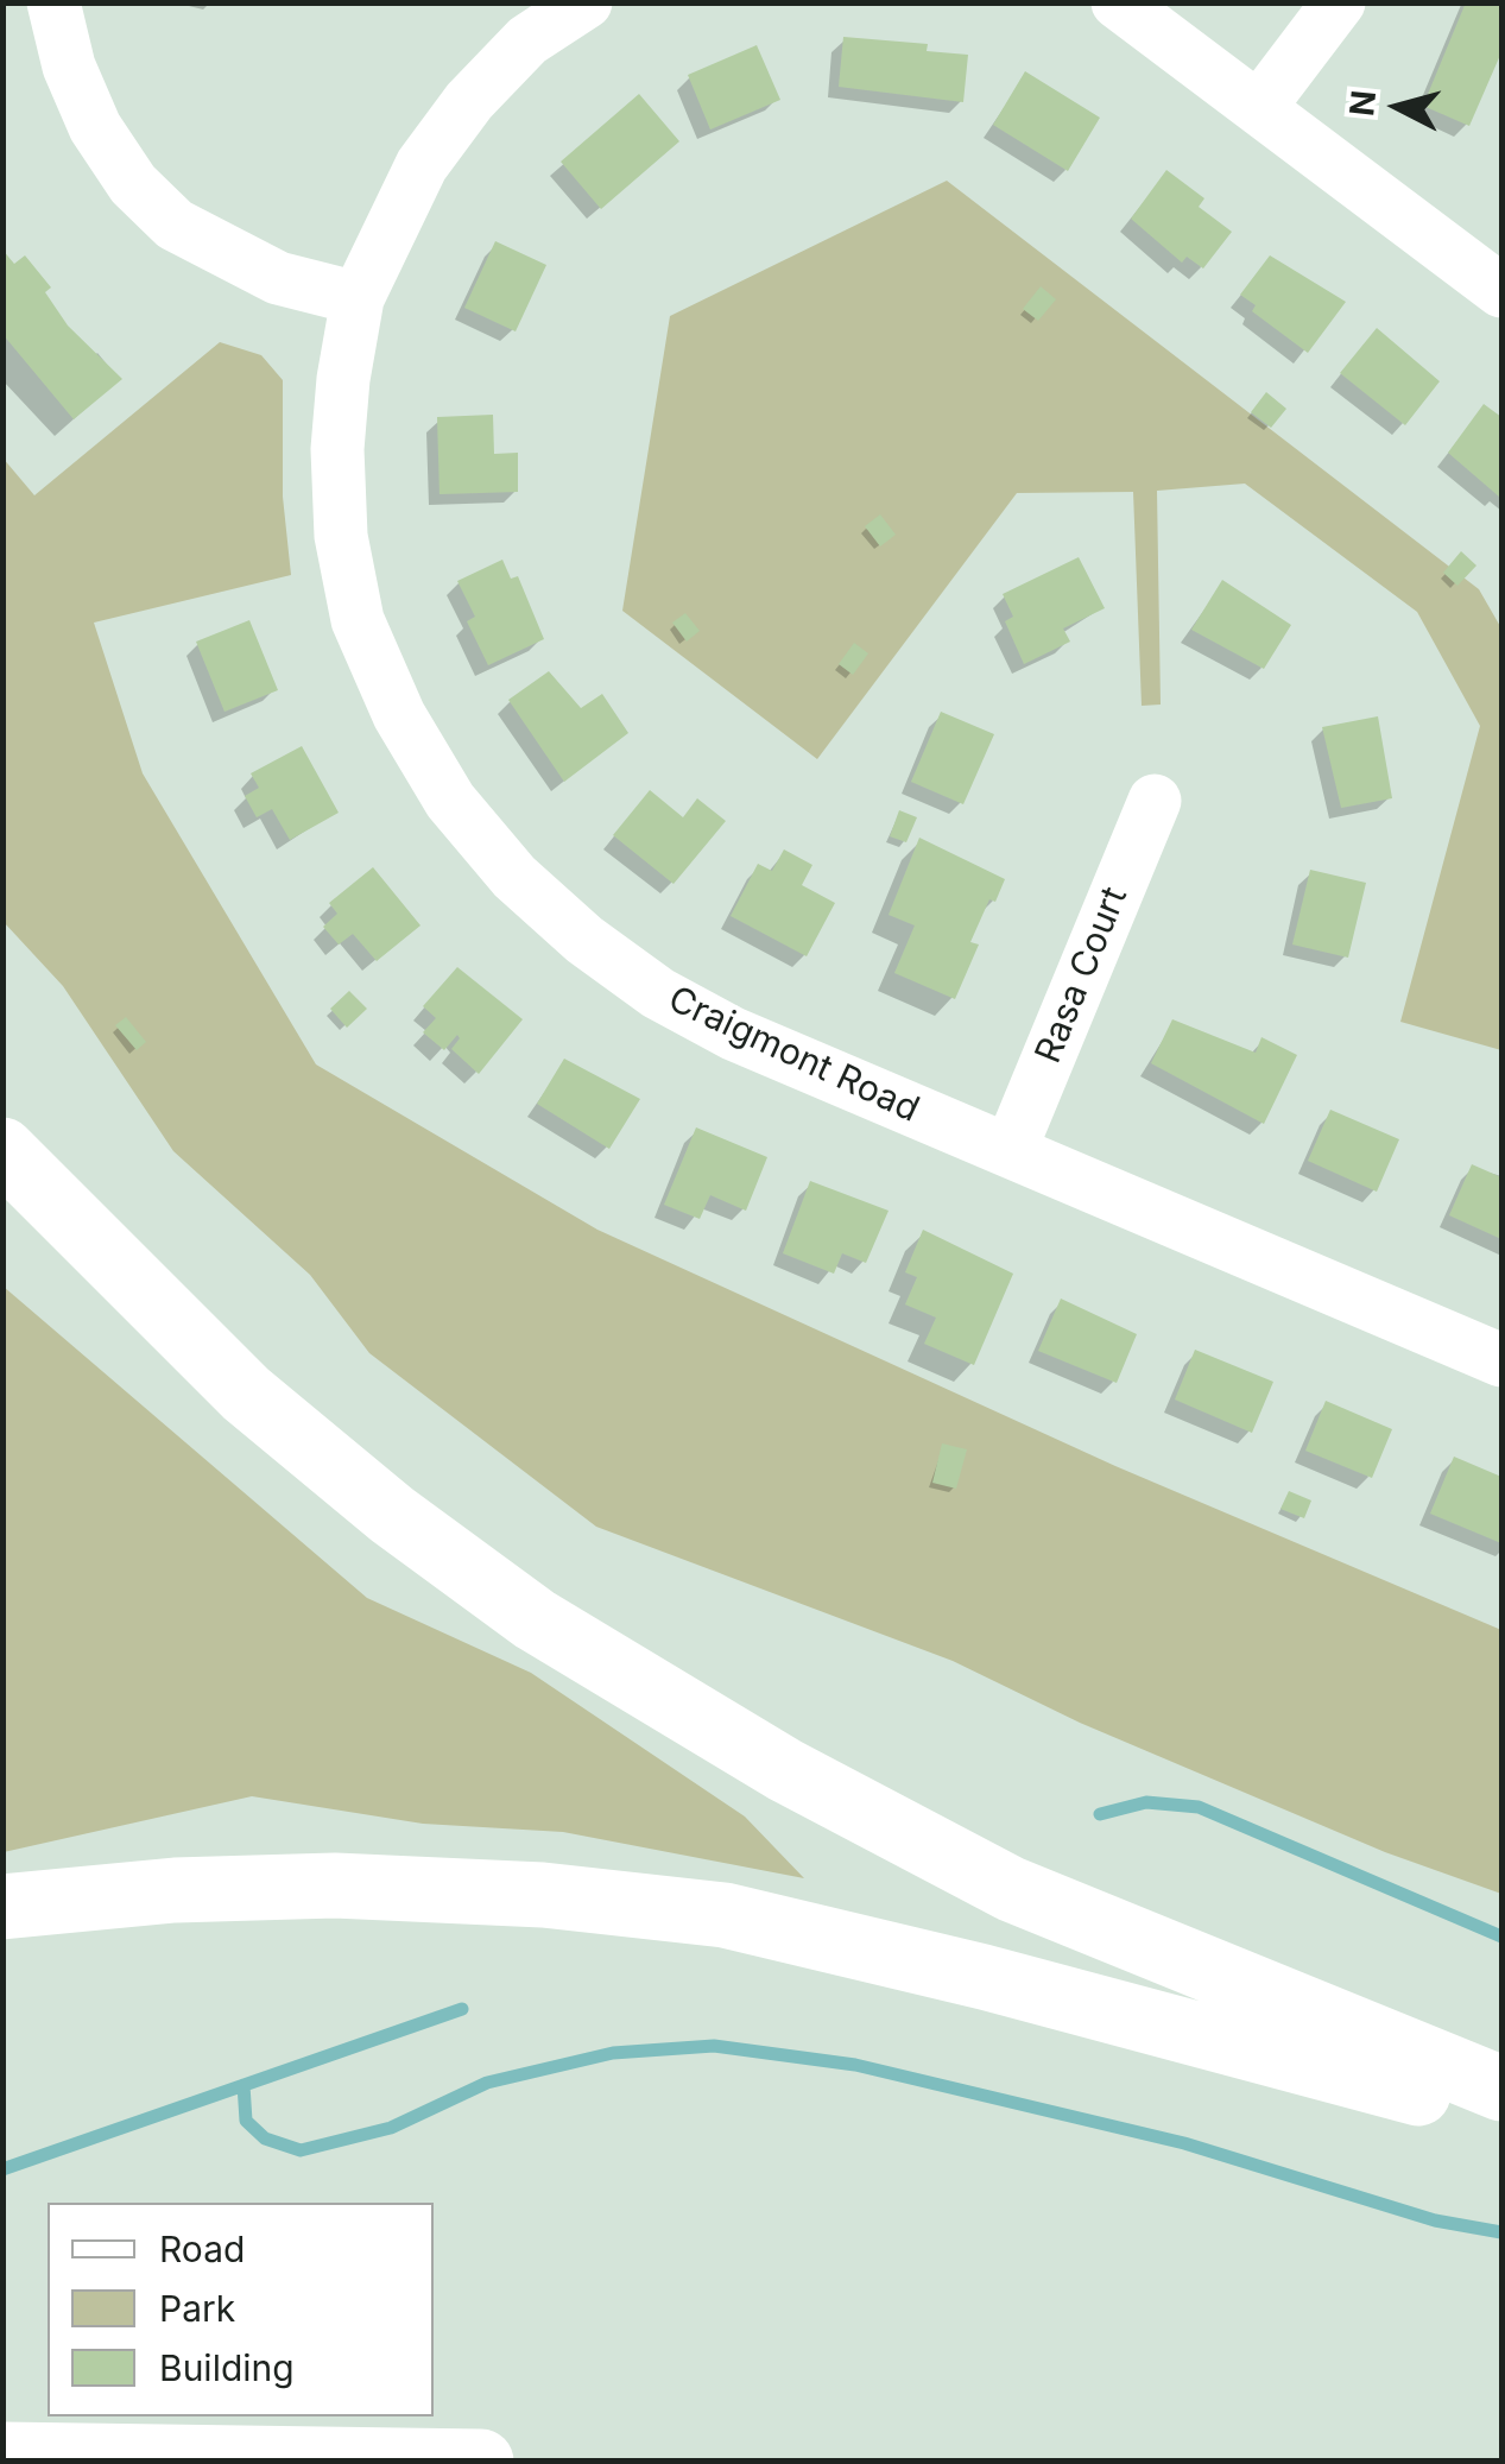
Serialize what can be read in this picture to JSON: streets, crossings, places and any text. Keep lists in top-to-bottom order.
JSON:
{
  "streets": {
    "street": ["Rasa Court", "Craigmont Road"]
  },
  "crossings": [
    ["Rasa Court", "Craigmont Road"]
  ],
  "legend": ["Road", "Park", "Building"],
  "north": "left"
}
